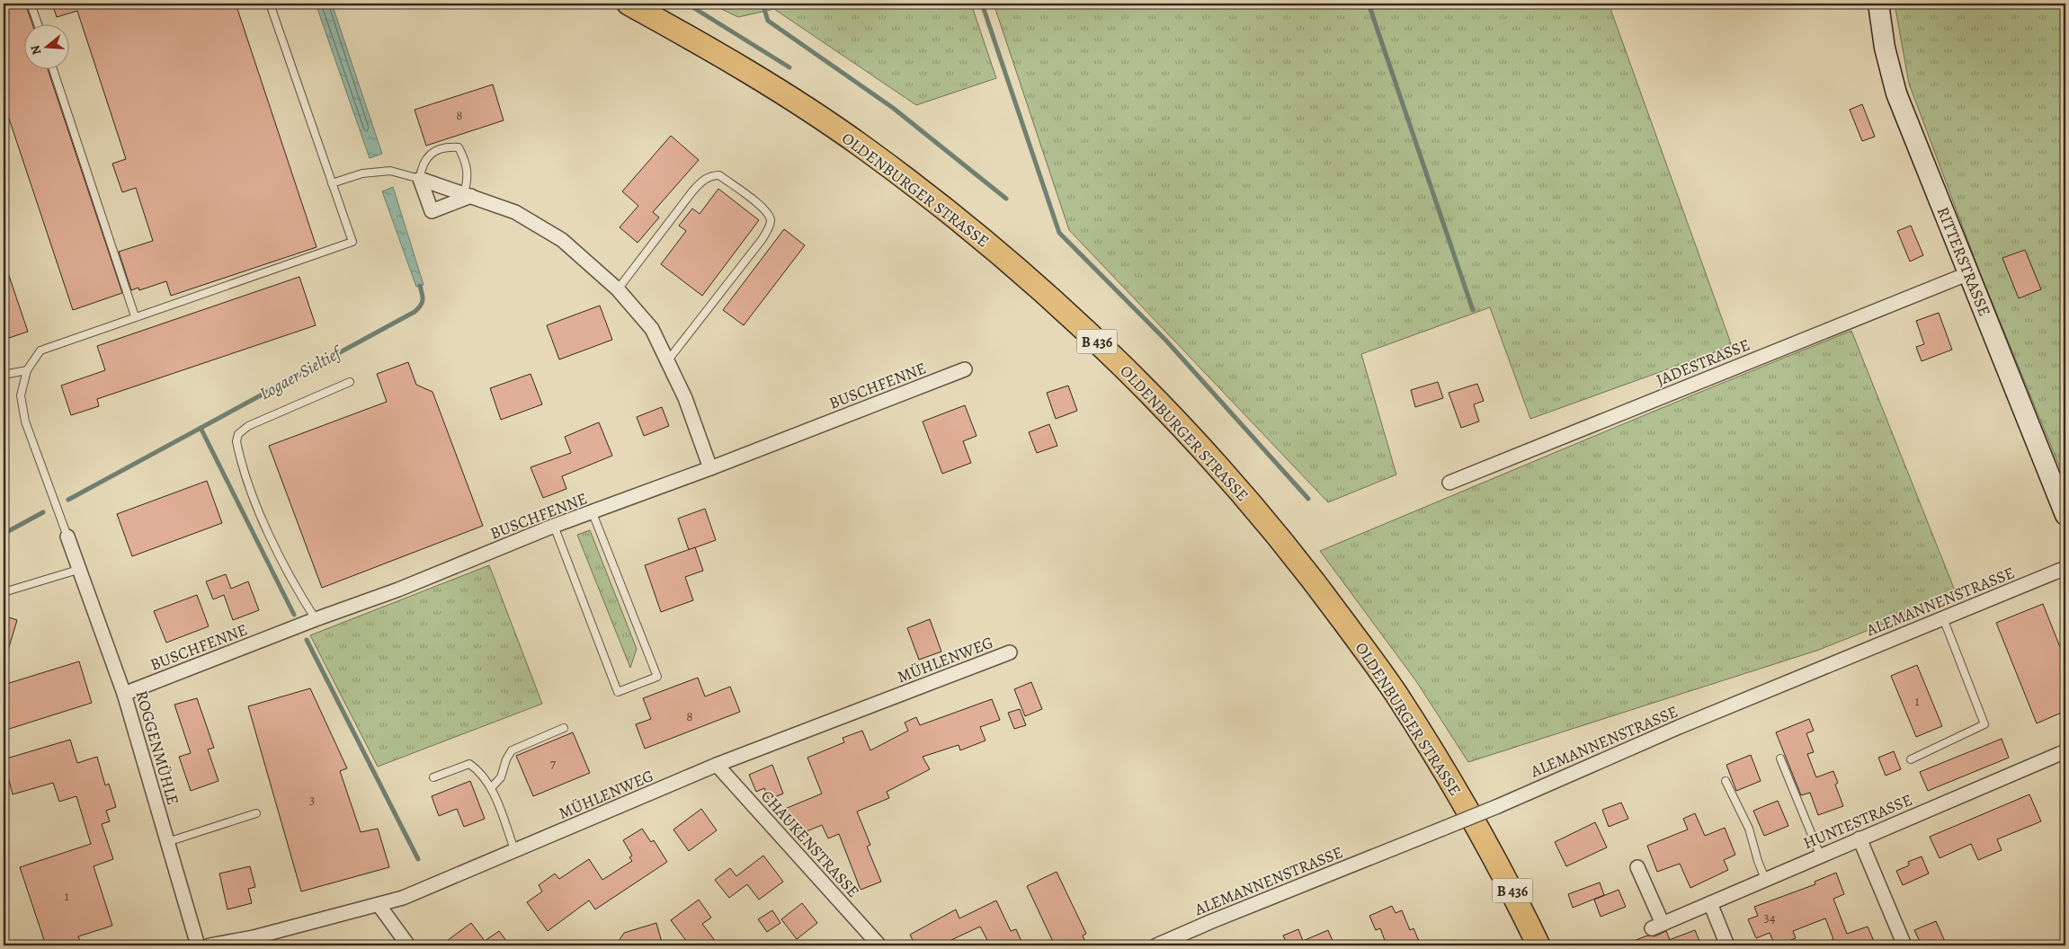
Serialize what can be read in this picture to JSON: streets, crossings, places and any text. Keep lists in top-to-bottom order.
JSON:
{
  "streets": {
    "main road": ["OLDENBURGER STRASSE", "B 436"],
    "street": [
      "RITTERSTRASSE",
      "JADESTRASSE",
      "BUSCHFENNE",
      "ALEMANNENSTRASSE",
      "MÜHLENWEG",
      "ROGGENMÜHLE",
      "HUNTESTRASSE",
      "CHAUKENSTRASSE"
    ]
  },
  "crossings": [
    ["RITTERSTRASSE", "JADESTRASSE"],
    ["BUSCHFENNE", "ROGGENMÜHLE"],
    ["MÜHLENWEG", "CHAUKENSTRASSE"]
  ],
  "water": ["Logaer Sieltief"],
  "house_numbers": [
    "8",
    "1",
    "8",
    "7",
    "3",
    "1",
    "34"
  ],
  "north": "left"
}
